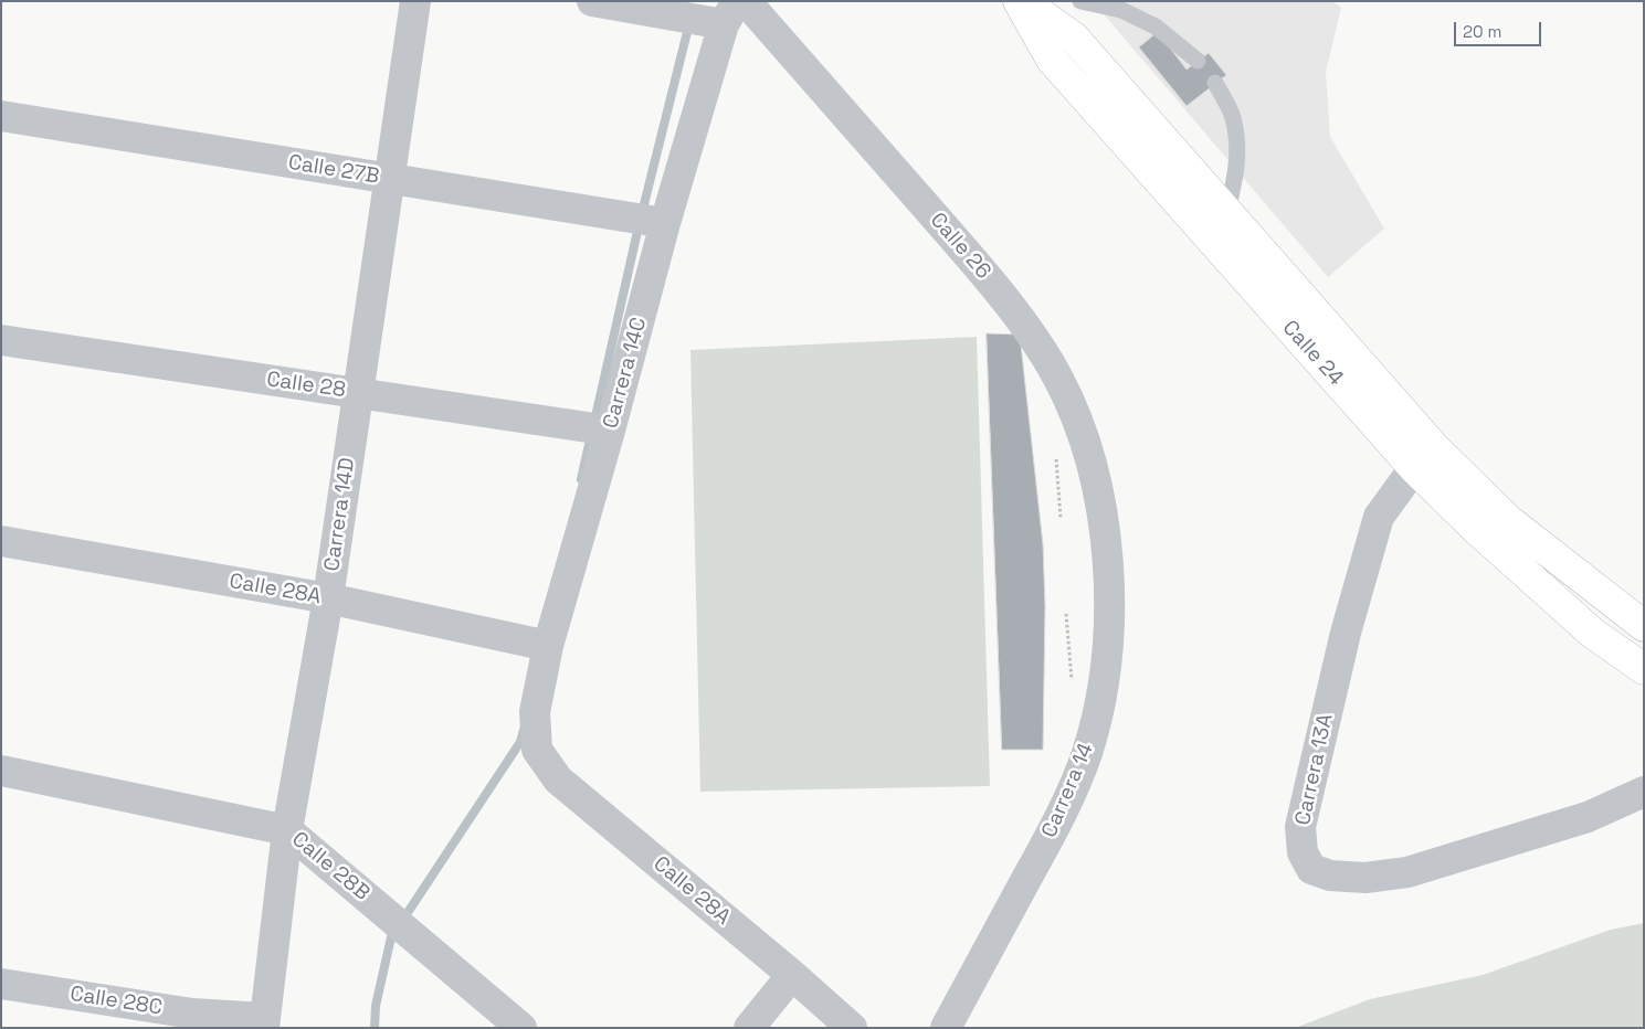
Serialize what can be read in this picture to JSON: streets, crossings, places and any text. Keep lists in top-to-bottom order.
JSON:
{
  "streets": {
    "main road": ["Calle 24"],
    "street": [
      "Calle 27B",
      "Calle 26",
      "Carrera 14C",
      "Calle 28",
      "Carrera 14D",
      "Calle 28A",
      "Carrera 13A",
      "Carrera 14",
      "Calle 28B",
      "Calle 28C"
    ]
  },
  "crossings": [
    ["Calle 27B", "Carrera 14C"],
    ["Calle 27B", "Carrera 14D"],
    ["Calle 26", "Carrera 14"],
    ["Calle 24", "Carrera 13A"],
    ["Carrera 14C", "Calle 28"],
    ["Carrera 14C", "Calle 28A"],
    ["Calle 28", "Carrera 14D"],
    ["Carrera 14D", "Calle 28A"],
    ["Carrera 14D", "Calle 28B"],
    ["Carrera 14D", "Calle 28C"]
  ],
  "scale_bar": "20 m"
}
